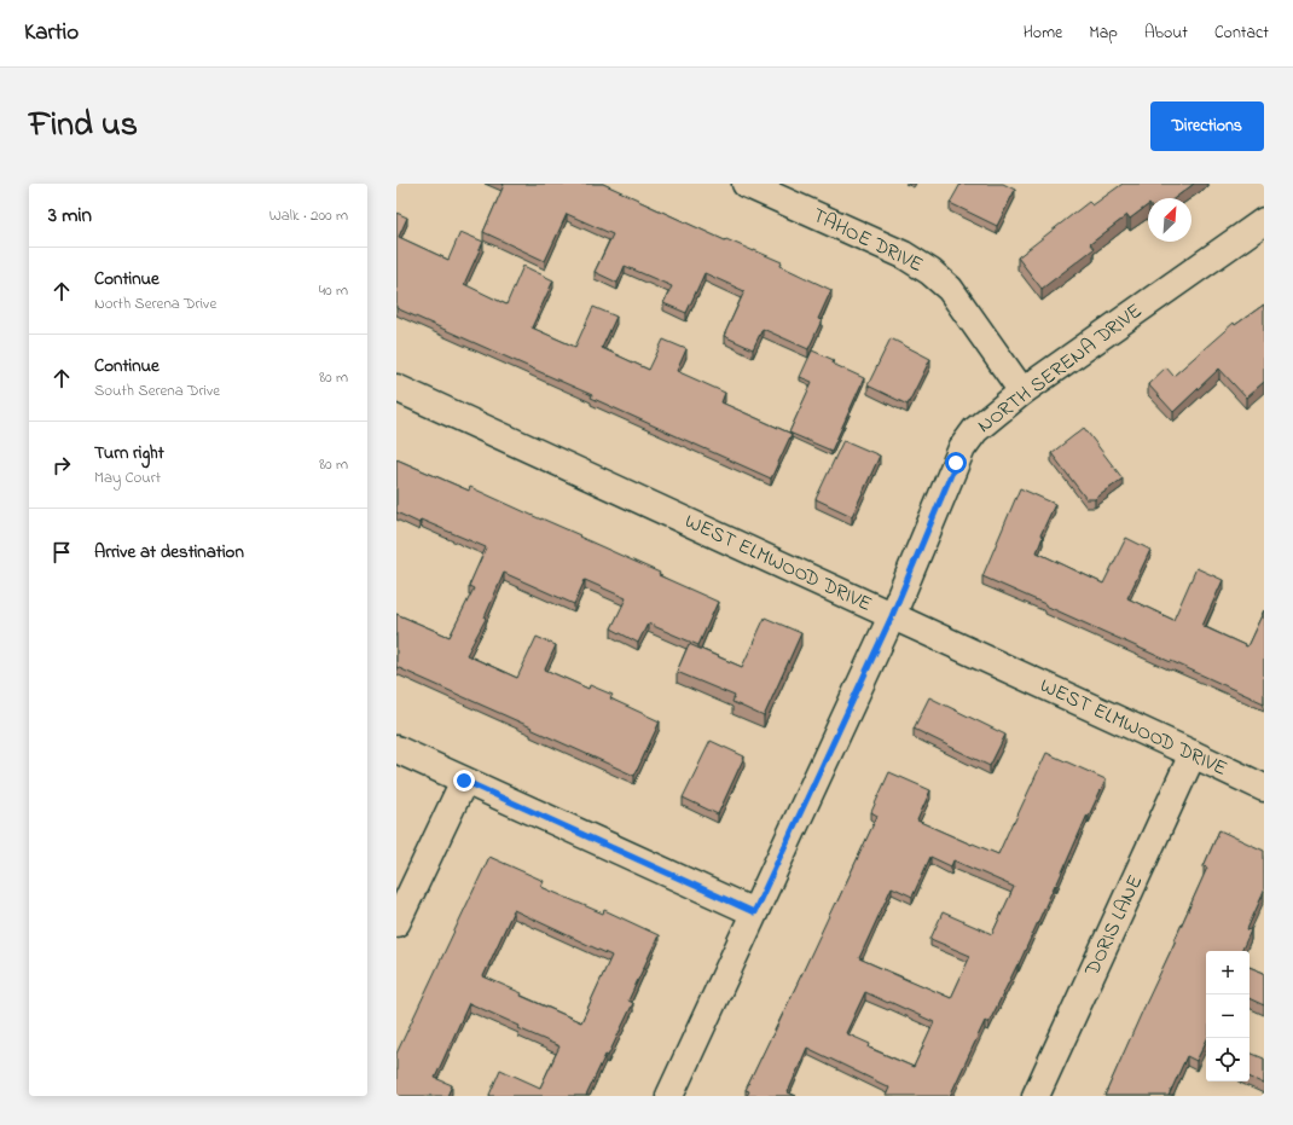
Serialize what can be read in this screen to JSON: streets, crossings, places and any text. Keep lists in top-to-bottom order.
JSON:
{
  "streets": {
    "street": [
      "TAHOE DRIVE",
      "NORTH SERENA DRIVE",
      "WEST ELMWOOD DRIVE",
      "DORIS LANE"
    ]
  },
  "crossings": [
    ["TAHOE DRIVE", "NORTH SERENA DRIVE"],
    ["NORTH SERENA DRIVE", "WEST ELMWOOD DRIVE"],
    ["WEST ELMWOOD DRIVE", "DORIS LANE"]
  ],
  "north": "top right",
  "page": {
    "header": "Kartio",
    "nav": [
      "Home",
      "Map",
      "About",
      "Contact"
    ],
    "title": "Find us",
    "buttons": "Directions",
    "heading": ["3 min", "Walk · 200 m"],
    "list": [
      ["Continue", "North Serena Drive", "40 m"],
      ["Continue", "South Serena Drive", "80 m"],
      ["Turn right", "May Court", "80 m"],
      "Arrive at destination"
    ],
    "map_buttons": ["+", "−"]
  }
}
